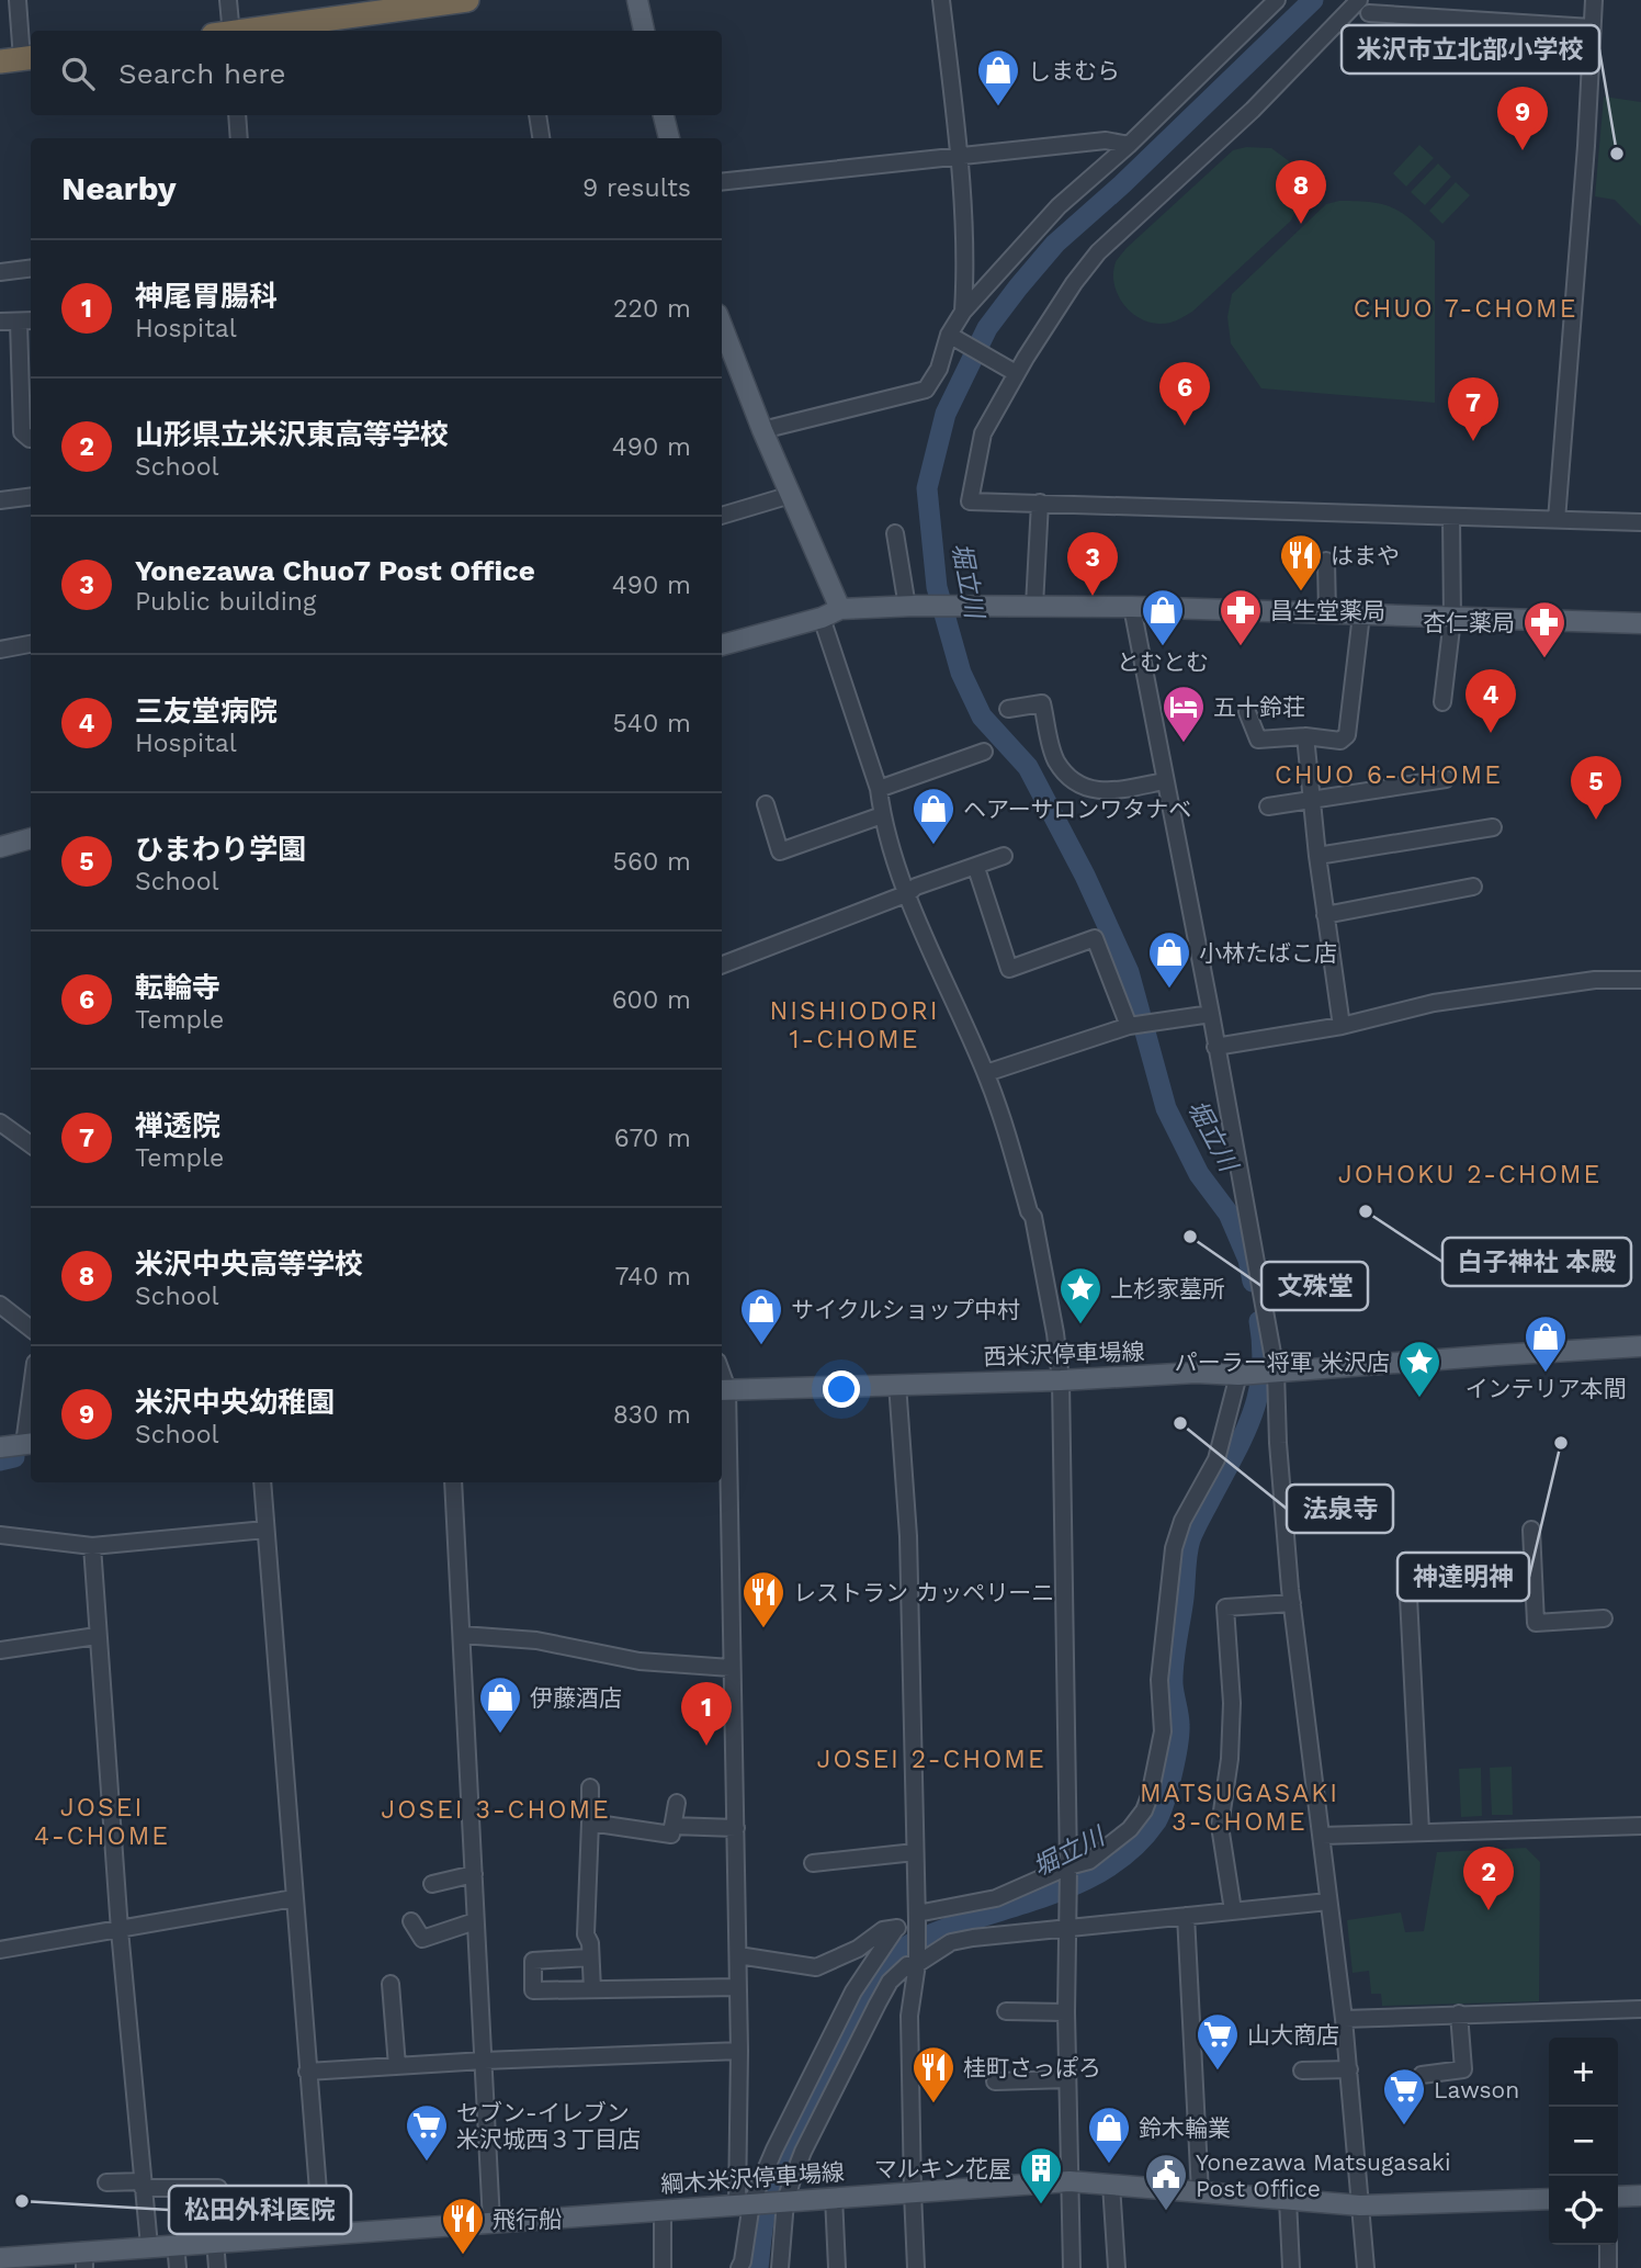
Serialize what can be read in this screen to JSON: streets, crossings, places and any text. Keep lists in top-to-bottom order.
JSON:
{
  "streets": {
    "main road": ["西米沢停車場線", "綱木米沢停車場線"]
  },
  "districts": [
    "CHUO 7-CHOME",
    "CHUO 6-CHOME",
    "NISHIODORI 1-CHOME",
    "JOHOKU 2-CHOME",
    "JOSEI 2-CHOME",
    "MATSUGASAKI 3-CHOME",
    "JOSEI 4-CHOME",
    "JOSEI 3-CHOME"
  ],
  "water": ["堀立川"],
  "places": {
    "shop": [
      "しまむら",
      "とむとむ",
      "ヘアーサロンワタナベ",
      "小林たばこ店",
      "サイクルショップ中村",
      "インテリア本間",
      "伊藤酒店",
      "鈴木輪業"
    ],
    "other": [
      "米沢市立北部小学校",
      "白子神社 本殿",
      "文殊堂",
      "法泉寺",
      "神達明神",
      "松田外科医院"
    ],
    "restaurant": [
      "はまや",
      "レストラン カッペリーニ",
      "桂町さっぽろ",
      "飛行船"
    ],
    "pharmacy": ["昌生堂薬局", "杏仁薬局"],
    "hotel": ["五十鈴荘"],
    "place": ["上杉家墓所", "パーラー将軍 米沢店"],
    "supermarket": ["山大商店", "Lawson", "セブン-イレブン 米沢城西３丁目店"],
    "building": ["マルキン花屋"],
    "public building": ["Yonezawa Matsugasaki Post Office"]
  },
  "page": {
    "search": "Search here",
    "pins": [
      "9",
      "8",
      "6",
      "7",
      "3",
      "4",
      "5",
      "1",
      "2"
    ],
    "heading": ["Nearby", "9 results"],
    "list": [
      {
        "mark": "1",
        "name": "神尾胃腸科",
        "note": "Hospital",
        "value": "220 m"
      },
      {
        "mark": "2",
        "name": "山形県立米沢東高等学校",
        "note": "School",
        "value": "490 m"
      },
      {
        "mark": "3",
        "name": "Yonezawa Chuo7 Post Office",
        "note": "Public building",
        "value": "490 m"
      },
      {
        "mark": "4",
        "name": "三友堂病院",
        "note": "Hospital",
        "value": "540 m"
      },
      {
        "mark": "5",
        "name": "ひまわり学園",
        "note": "School",
        "value": "560 m"
      },
      {
        "mark": "6",
        "name": "転輪寺",
        "note": "Temple",
        "value": "600 m"
      },
      {
        "mark": "7",
        "name": "禅透院",
        "note": "Temple",
        "value": "670 m"
      },
      {
        "mark": "8",
        "name": "米沢中央高等学校",
        "note": "School",
        "value": "740 m"
      },
      {
        "mark": "9",
        "name": "米沢中央幼稚園",
        "note": "School",
        "value": "830 m"
      }
    ],
    "map_buttons": ["+", "−"]
  }
}
